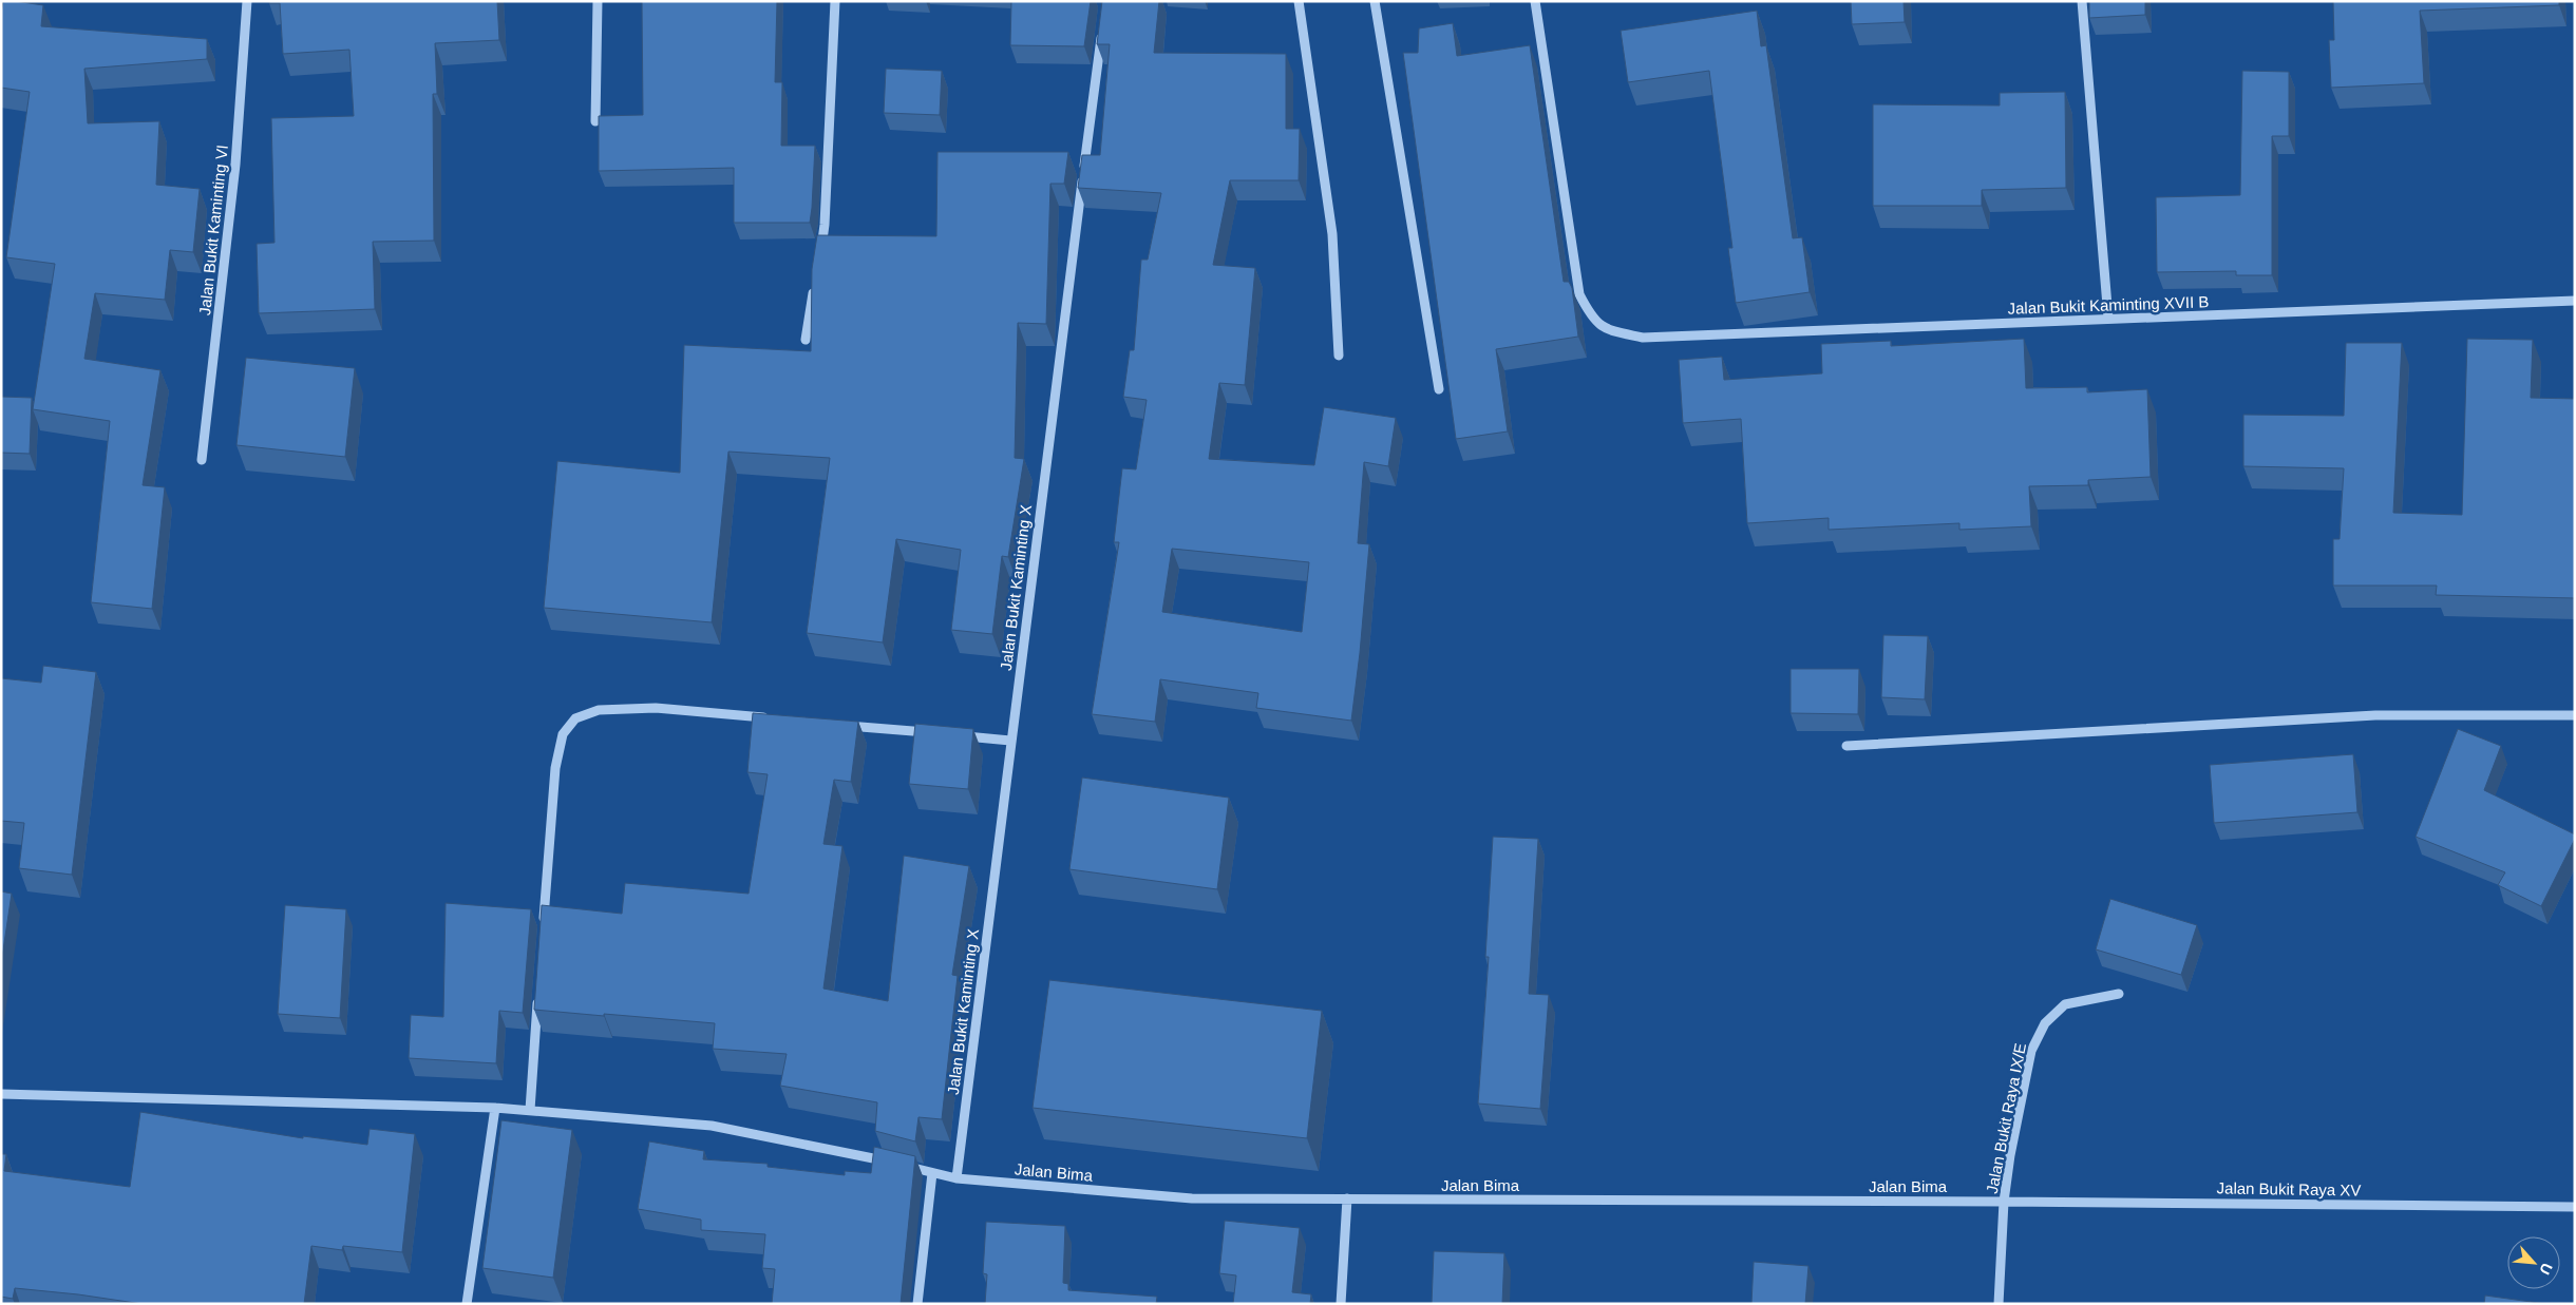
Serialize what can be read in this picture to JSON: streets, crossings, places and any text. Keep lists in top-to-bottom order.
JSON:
{
  "streets": {
    "street": [
      "Jalan Bukit Kaminting VI",
      "Jalan Bukit Kaminting XVII B",
      "Jalan Bukit Kaminting X",
      "Jalan Bukit Raya IX/E",
      "Jalan Bima",
      "Jalan Bukit Raya XV"
    ]
  },
  "crossings": [
    ["Jalan Bukit Kaminting X", "Jalan Bima"],
    ["Jalan Bukit Raya IX/E", "Jalan Bima"],
    ["Jalan Bukit Raya IX/E", "Jalan Bukit Raya XV"],
    ["Jalan Bima", "Jalan Bukit Raya XV"]
  ],
  "north": "bottom right"
}
